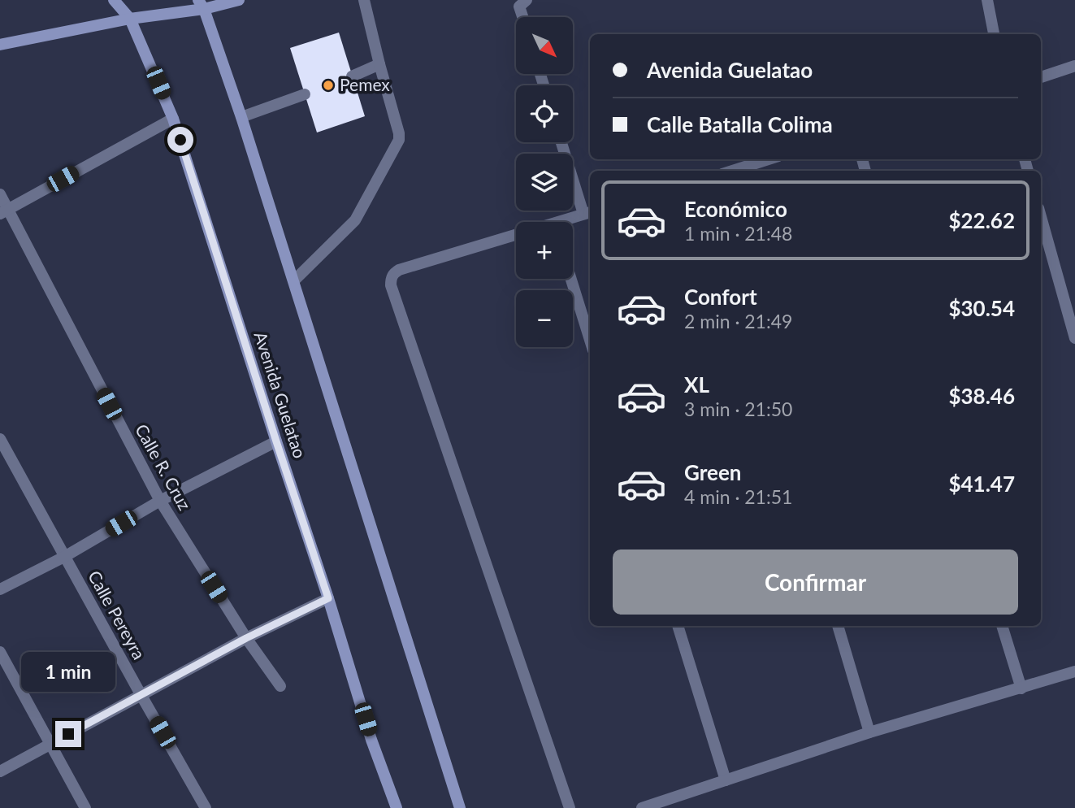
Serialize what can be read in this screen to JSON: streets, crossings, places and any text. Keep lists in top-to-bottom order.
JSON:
{
  "streets": {
    "main road": ["Avenida Guelatao"],
    "street": ["Calle R. Cruz", "Calle Pereyra"]
  },
  "places": ["Pemex"],
  "north": "bottom right",
  "page": {
    "map_buttons": ["+", "−"],
    "banner": ["Avenida Guelatao", "Calle Batalla Colima"],
    "list": [
      {
        "name": "Económico",
        "note": "1 min · 21:48",
        "value": "$22.62"
      },
      {
        "name": "Confort",
        "note": "2 min · 21:49",
        "value": "$30.54"
      },
      {
        "name": "XL",
        "note": "3 min · 21:50",
        "value": "$38.46"
      },
      {
        "name": "Green",
        "note": "4 min · 21:51",
        "value": "$41.47"
      }
    ],
    "buttons": "Confirmar",
    "bubble": "1 min"
  }
}
